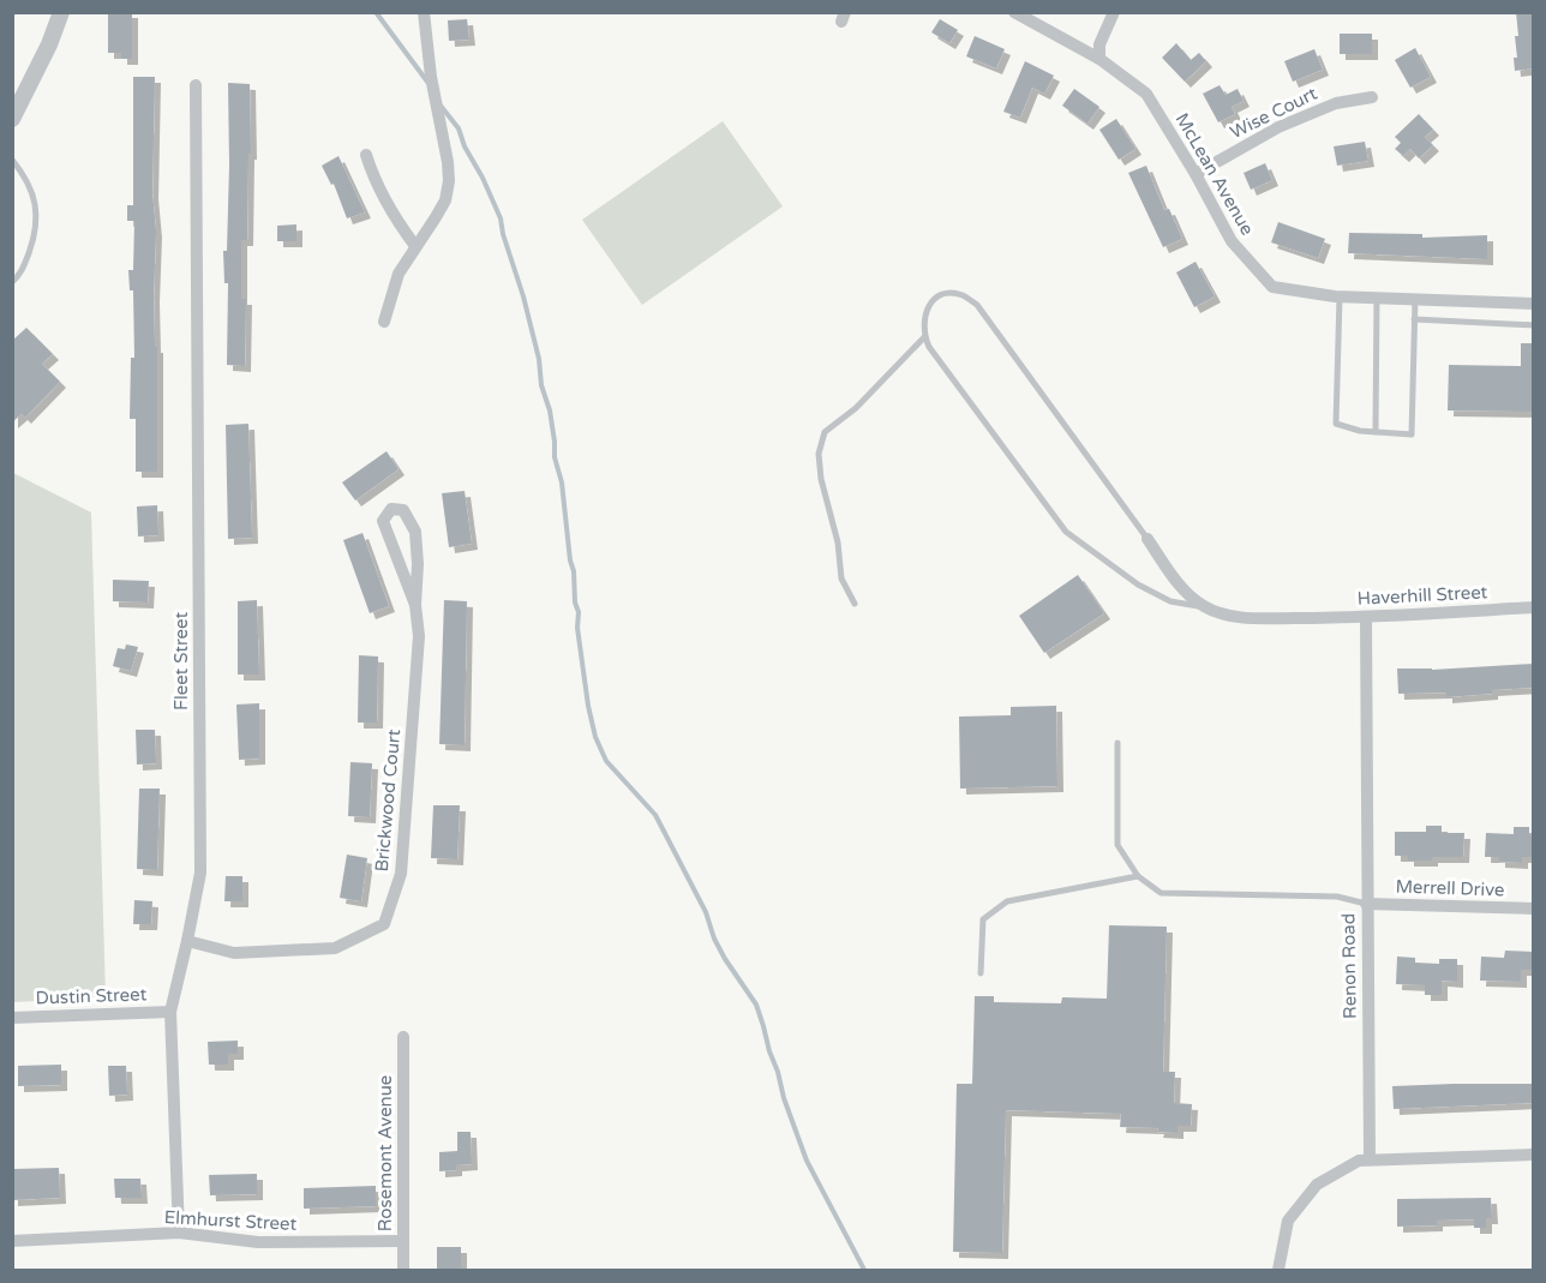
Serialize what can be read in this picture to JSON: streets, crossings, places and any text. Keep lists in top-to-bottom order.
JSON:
{
  "streets": {
    "street": [
      "Wise Court",
      "McLean Avenue",
      "Haverhill Street",
      "Fleet Street",
      "Brickwood Court",
      "Merrell Drive",
      "Renon Road",
      "Dustin Street",
      "Rosemont Avenue",
      "Elmhurst Street"
    ]
  },
  "crossings": [
    ["Wise Court", "McLean Avenue"],
    ["Haverhill Street", "Renon Road"],
    ["Fleet Street", "Brickwood Court"],
    ["Fleet Street", "Dustin Street"],
    ["Fleet Street", "Elmhurst Street"],
    ["Merrell Drive", "Renon Road"],
    ["Rosemont Avenue", "Elmhurst Street"]
  ]
}
